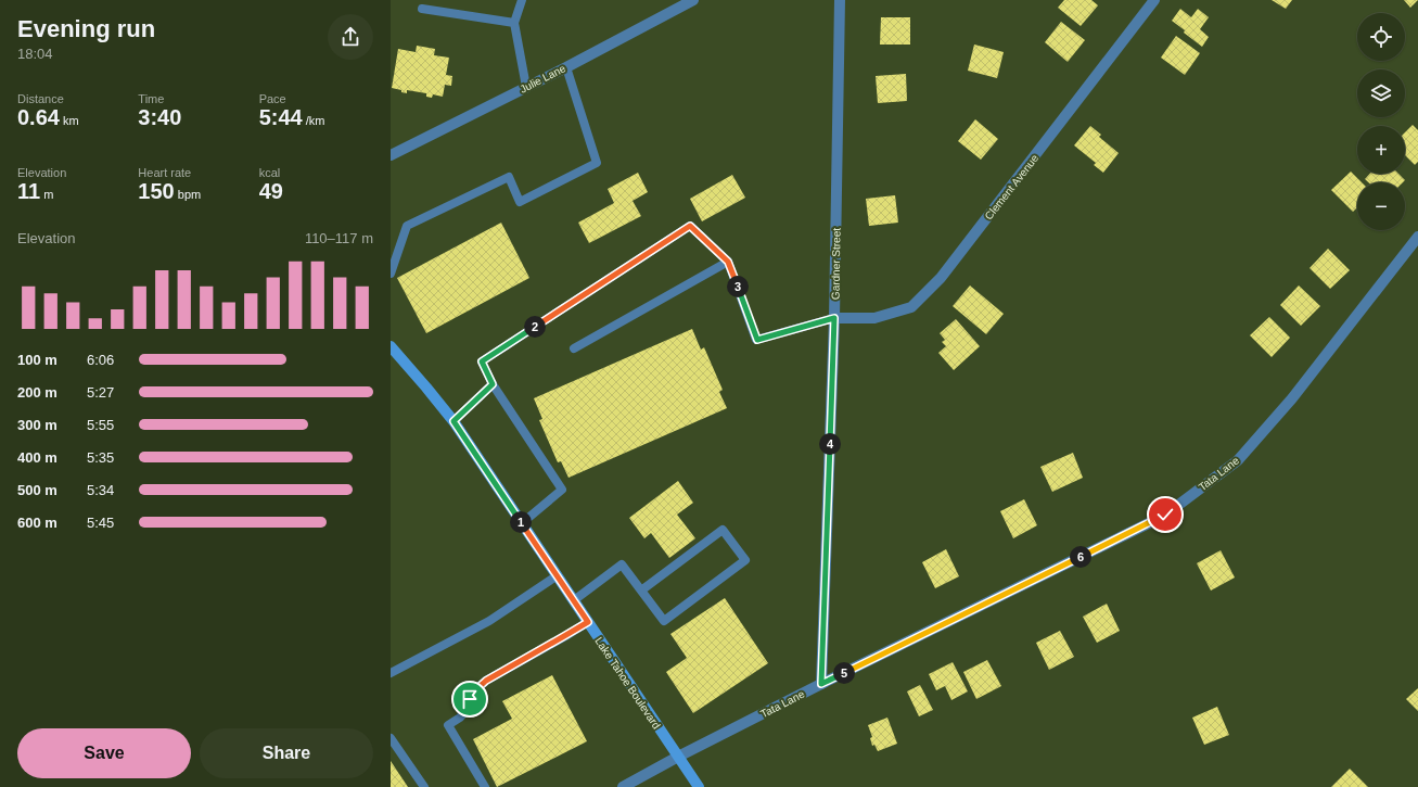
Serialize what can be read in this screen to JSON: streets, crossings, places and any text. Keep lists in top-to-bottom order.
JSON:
{
  "streets": {
    "main road": ["Lake Tahoe Boulevard"],
    "street": [
      "Julie Lane",
      "Clement Avenue",
      "Gardner Street",
      "Tata Lane"
    ]
  },
  "crossings": [
    ["Clement Avenue", "Gardner Street"],
    ["Gardner Street", "Tata Lane"],
    ["Tata Lane", "Lake Tahoe Boulevard"]
  ],
  "page": {
    "heading": ["Evening run", "18:04"],
    "map_buttons": ["+", "−"],
    "stats": [
      ["Distance", "0.64 km"],
      ["Time", "3:40"],
      ["Pace", "5:44 /km"],
      ["Elevation", "11 m"],
      ["Heart rate", "150 bpm"],
      ["kcal", "49"]
    ],
    "chart": ["Elevation", "110–117 m"],
    "pins": [
      "3",
      "2",
      "4",
      "1",
      "6",
      "5"
    ],
    "list": [
      {
        "name": "100 m",
        "note": "6:06"
      },
      {
        "name": "200 m",
        "note": "5:27"
      },
      {
        "name": "300 m",
        "note": "5:55"
      },
      {
        "name": "400 m",
        "note": "5:35"
      },
      {
        "name": "500 m",
        "note": "5:34"
      },
      {
        "name": "600 m",
        "note": "5:45"
      }
    ],
    "buttons": ["Save", "Share"]
  }
}
